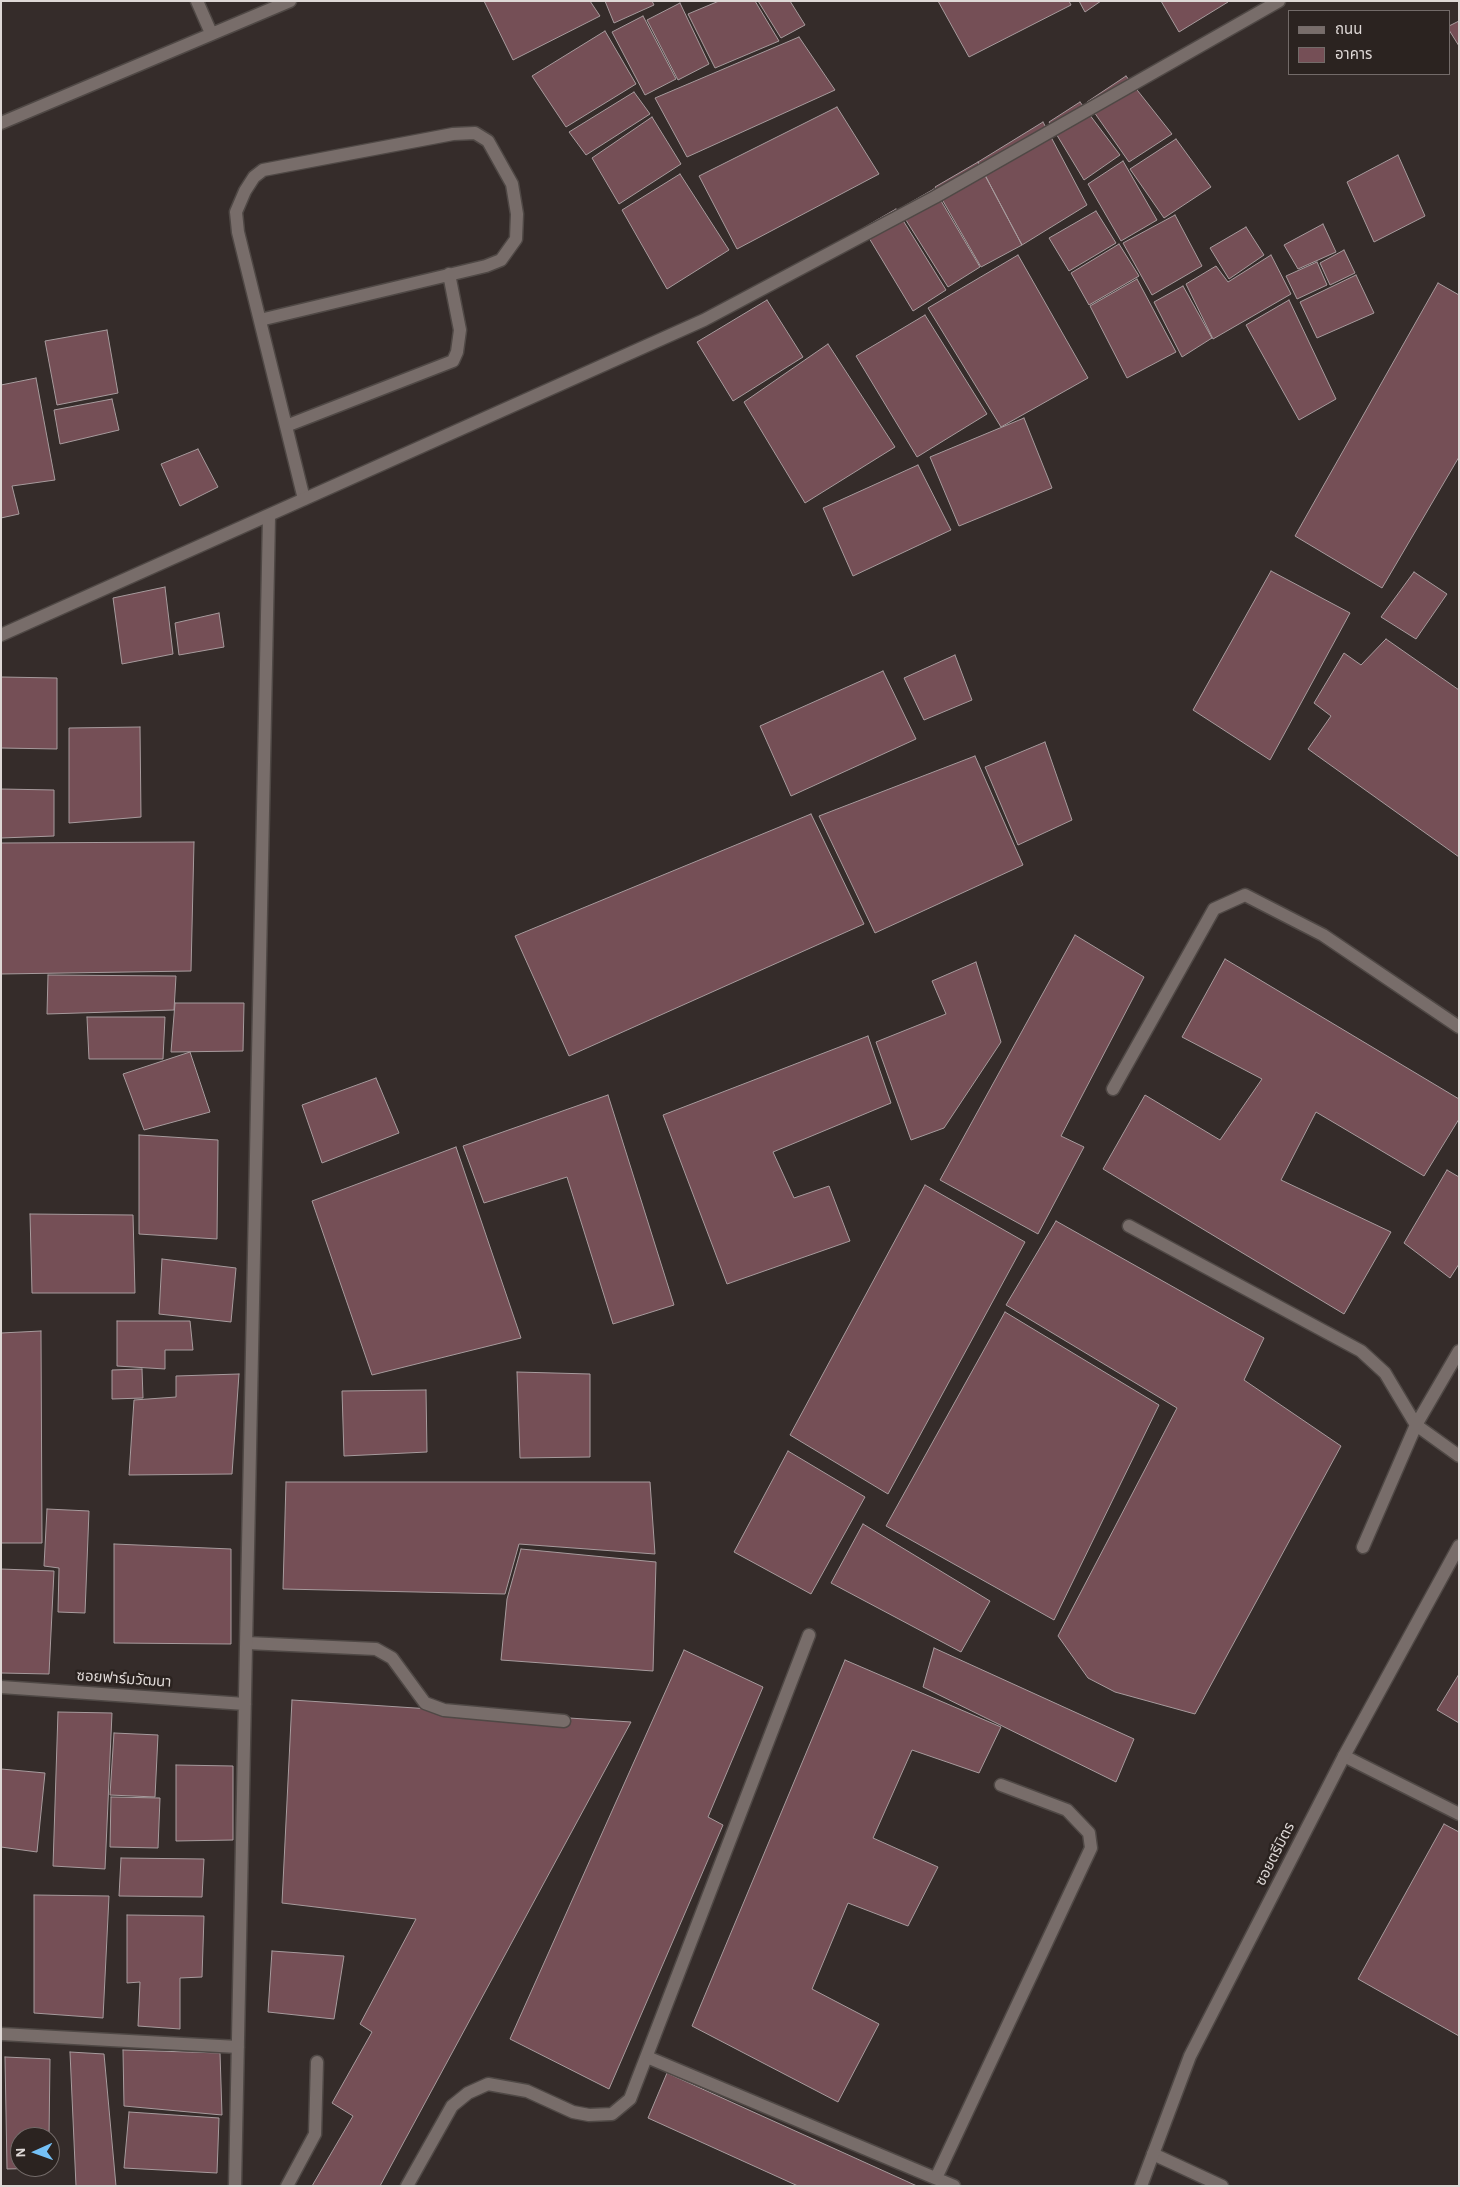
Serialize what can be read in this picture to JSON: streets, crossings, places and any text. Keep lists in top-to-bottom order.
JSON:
{
  "streets": {
    "street": ["ซอยฟาร์มวัฒนา", "ซอยตรีมิตร"]
  },
  "legend": ["ถนน", "อาคาร"],
  "north": "left"
}
